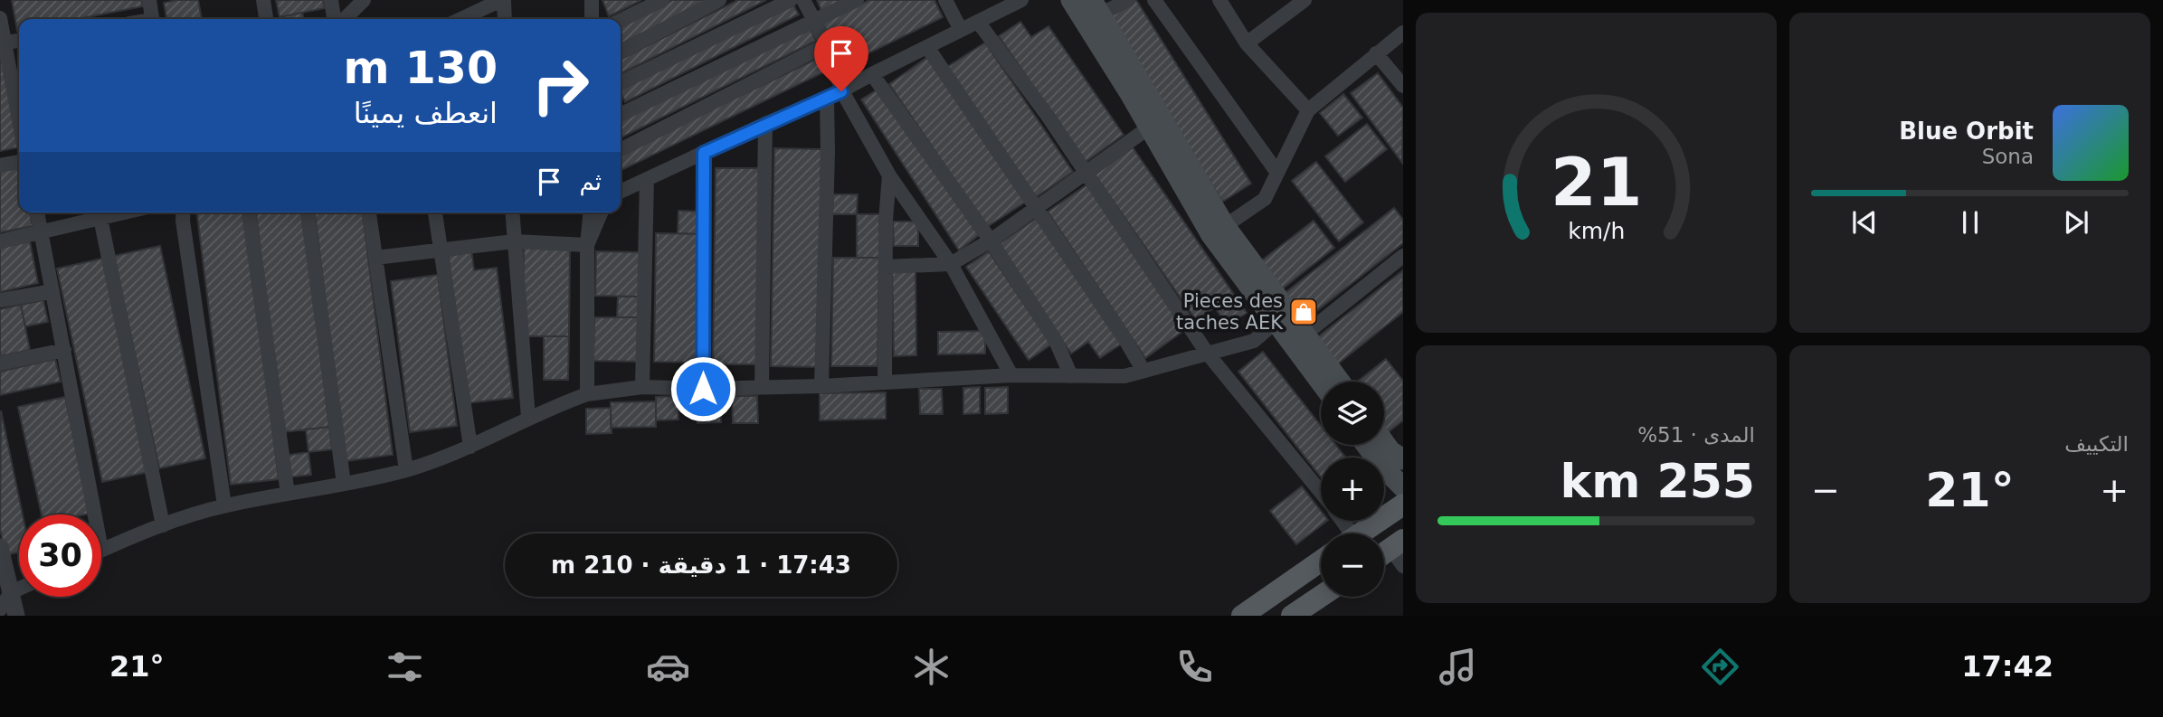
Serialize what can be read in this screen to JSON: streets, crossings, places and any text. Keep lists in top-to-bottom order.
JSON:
{
  "places": {
    "shop": ["Pieces des taches AEK"]
  },
  "page": {
    "turn": ["130 m", "انعطف يمينًا"],
    "song": ["Blue Orbit", "Sona"],
    "then": "ثم",
    "tile": [
      "التكييف",
      ["المدى · 51%", "255 km"]
    ],
    "map_buttons": ["+", "−"],
    "heat": ["−", "21°", "+"],
    "limit": "30",
    "trip": "17:43 · 1 دقيقة · 210 m",
    "tabs": ["17:42", "21°"],
    "gauge": ["21", "km/h"]
  }
}
